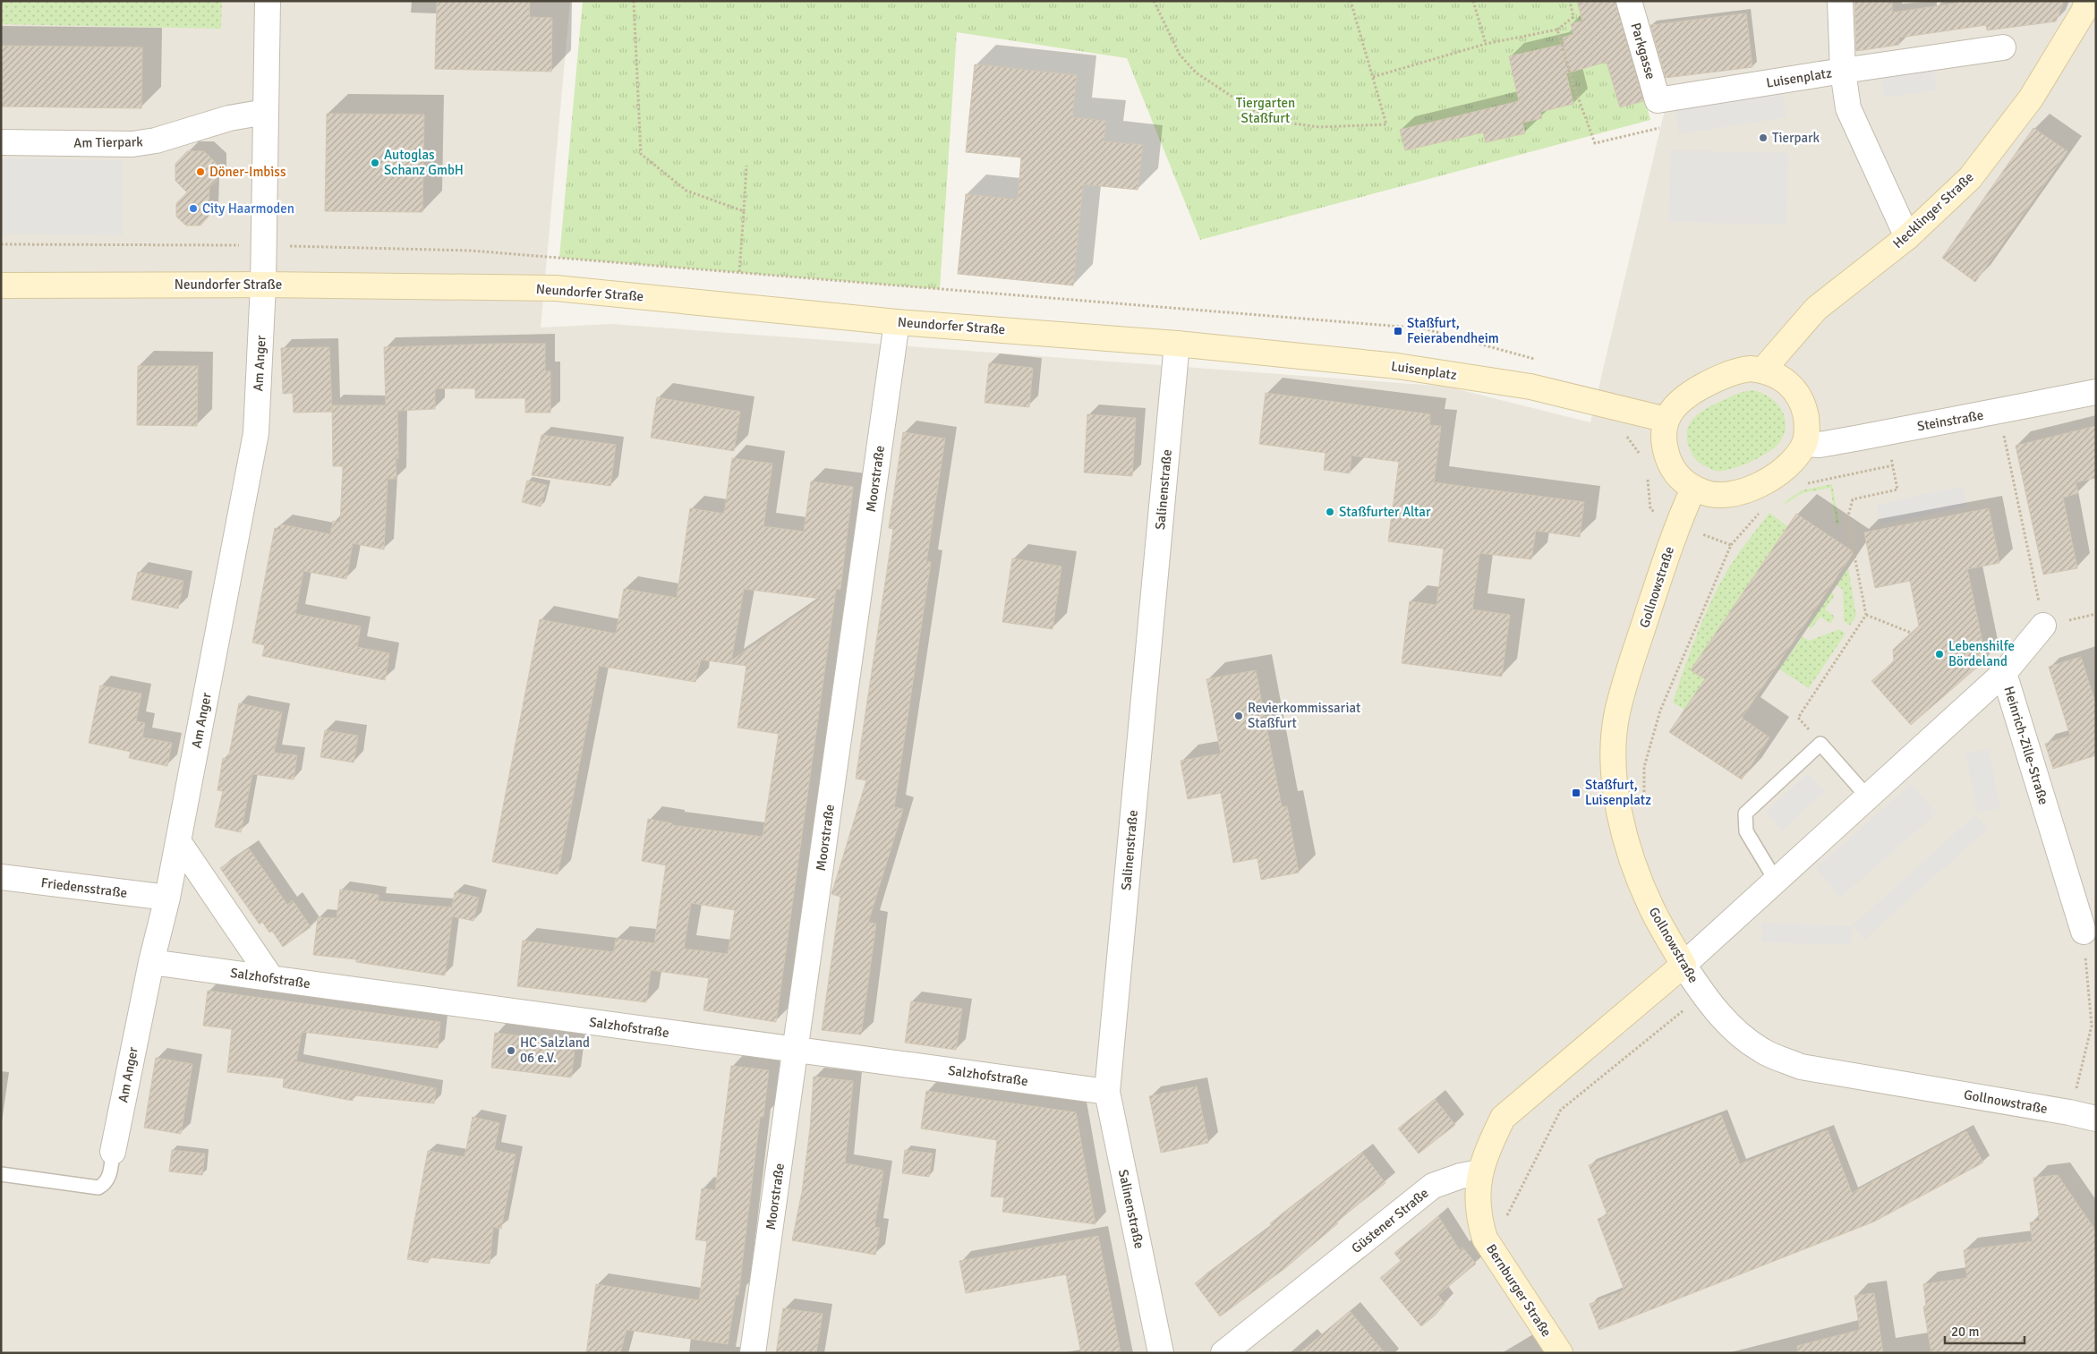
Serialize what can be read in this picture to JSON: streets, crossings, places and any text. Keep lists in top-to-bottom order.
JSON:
{
  "streets": {
    "main road": [
      "Luisenplatz",
      "Hecklinger Straße",
      "Neundorfer Straße",
      "Gollnowstraße",
      "Bernburger Straße"
    ],
    "street": [
      "Parkgasse",
      "Am Tierpark",
      "Am Anger",
      "Steinstraße",
      "Moorstraße",
      "Salinenstraße",
      "Heinrich-Zille-Straße",
      "Friedensstraße",
      "Salzhofstraße",
      "Güstener Straße"
    ]
  },
  "crossings": [
    ["Parkgasse", "Luisenplatz"],
    ["Luisenplatz", "Hecklinger Straße"],
    ["Luisenplatz", "Neundorfer Straße"],
    ["Luisenplatz", "Steinstraße"],
    ["Luisenplatz", "Salinenstraße"],
    ["Luisenplatz", "Gollnowstraße"],
    ["Hecklinger Straße", "Steinstraße"],
    ["Hecklinger Straße", "Gollnowstraße"],
    ["Neundorfer Straße", "Am Anger"],
    ["Neundorfer Straße", "Moorstraße"],
    ["Neundorfer Straße", "Salinenstraße"],
    ["Am Anger", "Friedensstraße"],
    ["Am Anger", "Salzhofstraße"],
    ["Steinstraße", "Gollnowstraße"],
    ["Moorstraße", "Salzhofstraße"],
    ["Salinenstraße", "Salzhofstraße"],
    ["Güstener Straße", "Bernburger Straße"]
  ],
  "parks": ["Tiergarten Staßfurt"],
  "places": {
    "other": [
      "Tierpark",
      "Autoglas Schanz GmbH",
      "Döner-Imbiss",
      "City Haarmoden",
      "Staßfurter Altar",
      "Lebenshilfe Bördeland",
      "Revierkommissariat Staßfurt",
      "HC Salzland 06 e.V."
    ],
    "transit": ["Staßfurt, Feierabendheim", "Staßfurt, Luisenplatz"]
  },
  "scale_bar": "20 m"
}
